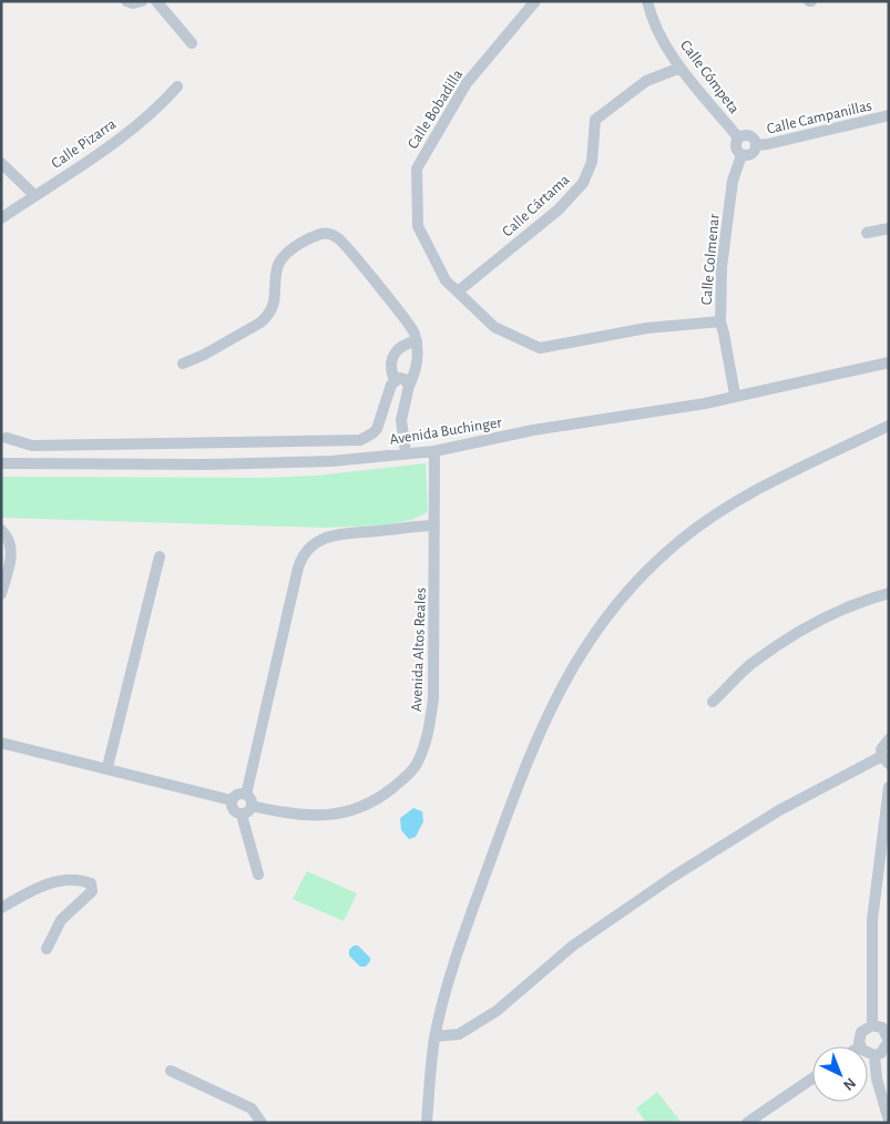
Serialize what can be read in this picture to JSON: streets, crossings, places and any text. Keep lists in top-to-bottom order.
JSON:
{
  "streets": {
    "street": [
      "Calle Cómpeta",
      "Calle Bobadilla",
      "Calle Campanillas",
      "Calle Pizarra",
      "Calle Cártama",
      "Calle Colmenar",
      "Avenida Buchinger",
      "Avenida Altos Reales"
    ]
  },
  "crossings": [
    ["Calle Cómpeta", "Calle Campanillas"],
    ["Calle Cómpeta", "Calle Cártama"],
    ["Calle Cómpeta", "Calle Colmenar"],
    ["Calle Bobadilla", "Calle Cártama"],
    ["Calle Bobadilla", "Calle Colmenar"],
    ["Calle Campanillas", "Calle Colmenar"],
    ["Calle Colmenar", "Avenida Buchinger"],
    ["Avenida Buchinger", "Avenida Altos Reales"]
  ],
  "north": "bottom right"
}
